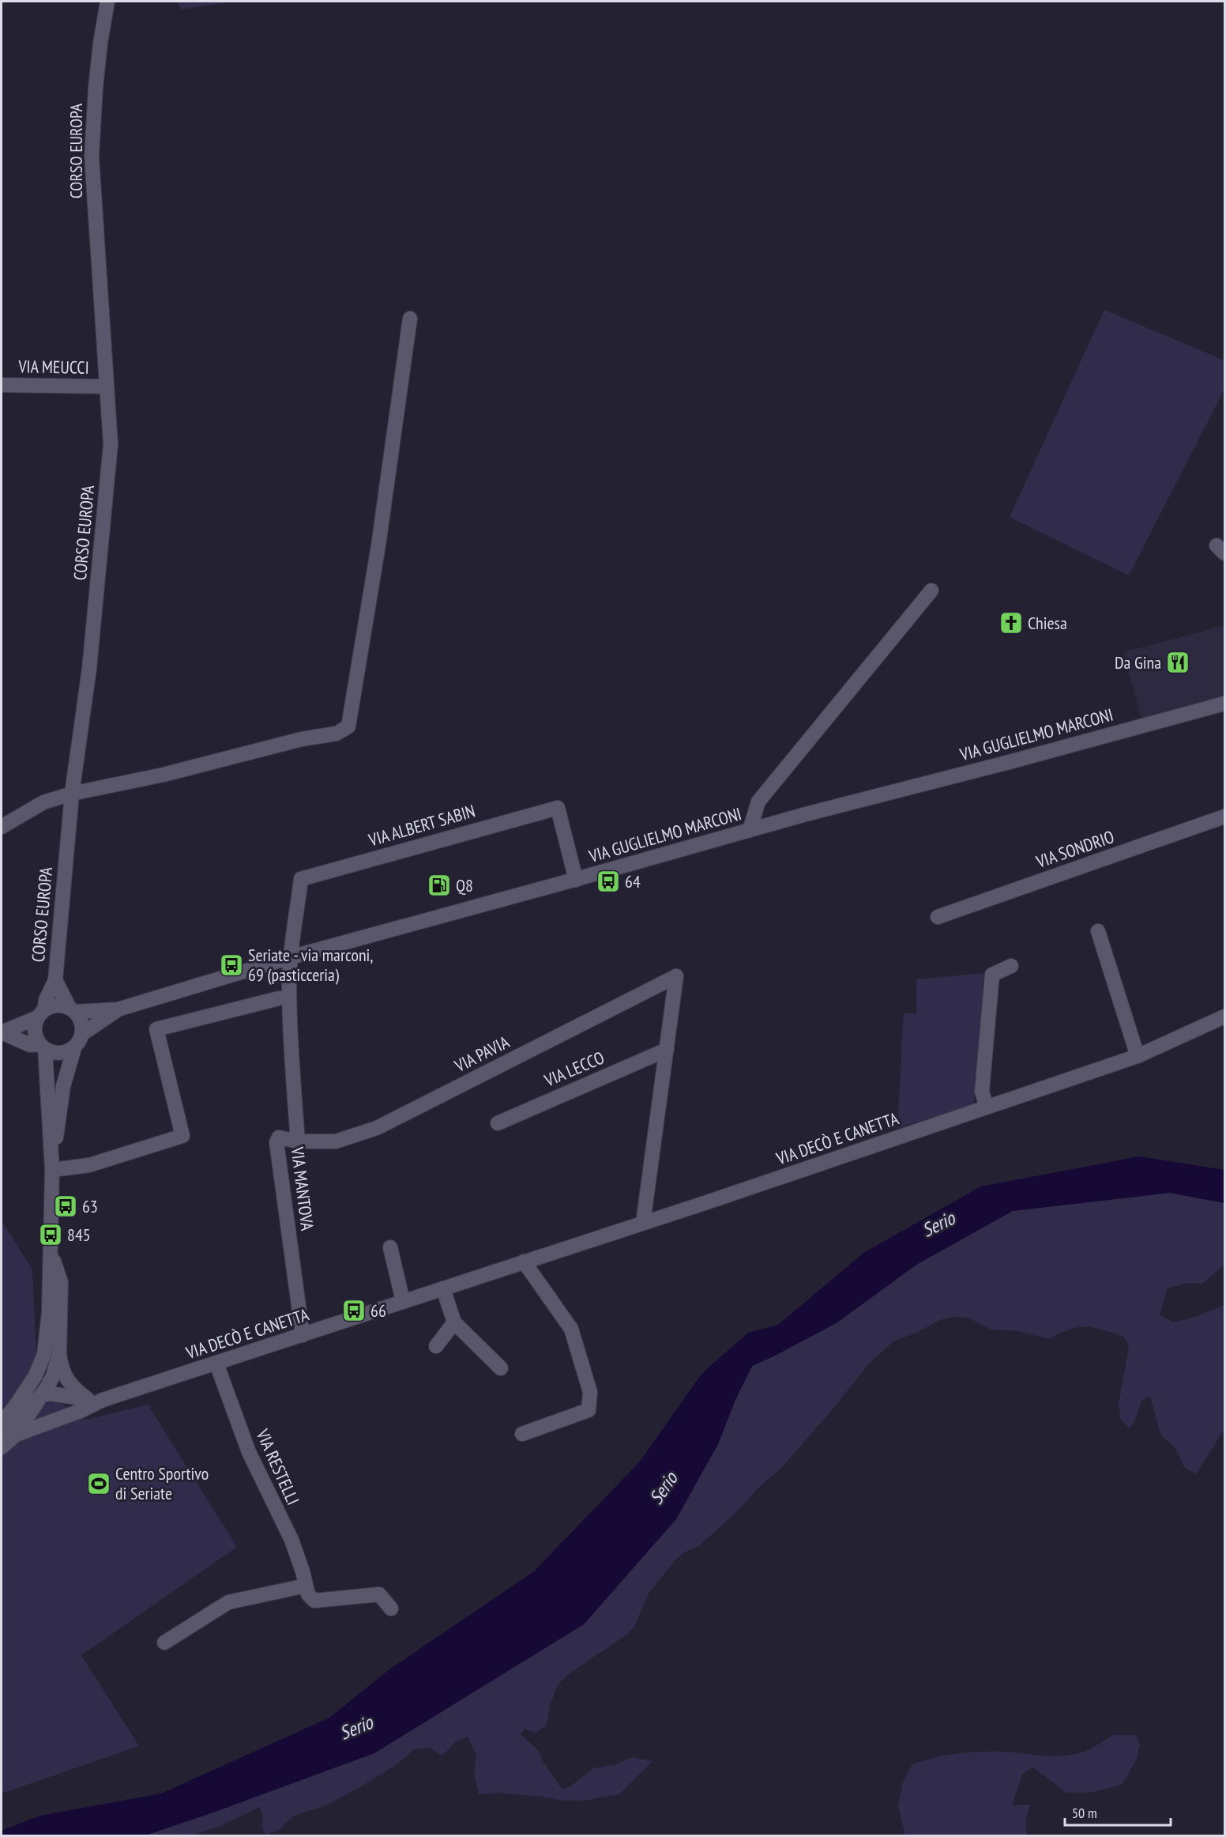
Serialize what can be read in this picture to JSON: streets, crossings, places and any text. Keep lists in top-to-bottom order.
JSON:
{
  "streets": {
    "street": [
      "CORSO EUROPA",
      "VIA MEUCCI",
      "VIA GUGLIELMO MARCONI",
      "VIA ALBERT SABIN",
      "VIA SONDRIO",
      "VIA PAVIA",
      "VIA LECCO",
      "VIA DECÒ E CANETTA",
      "VIA MANTOVA",
      "VIA RESTELLI"
    ]
  },
  "crossings": [
    ["CORSO EUROPA", "VIA MEUCCI"],
    ["CORSO EUROPA", "VIA GUGLIELMO MARCONI"],
    ["CORSO EUROPA", "VIA DECÒ E CANETTA"],
    ["VIA GUGLIELMO MARCONI", "VIA ALBERT SABIN"],
    ["VIA GUGLIELMO MARCONI", "VIA MANTOVA"],
    ["VIA ALBERT SABIN", "VIA MANTOVA"],
    ["VIA PAVIA", "VIA LECCO"],
    ["VIA PAVIA", "VIA MANTOVA"],
    ["VIA DECÒ E CANETTA", "VIA MANTOVA"],
    ["VIA DECÒ E CANETTA", "VIA RESTELLI"]
  ],
  "water": ["Serio"],
  "places": {
    "church": ["Chiesa"],
    "restaurant": ["Da Gina"],
    "bus stop": [
      "64",
      "Seriate - via marconi, 69 (pasticceria)",
      "63",
      "845",
      "66"
    ],
    "fuel station": ["Q8"],
    "sports": ["Centro Sportivo di Seriate"]
  },
  "scale_bar": "50 m"
}
